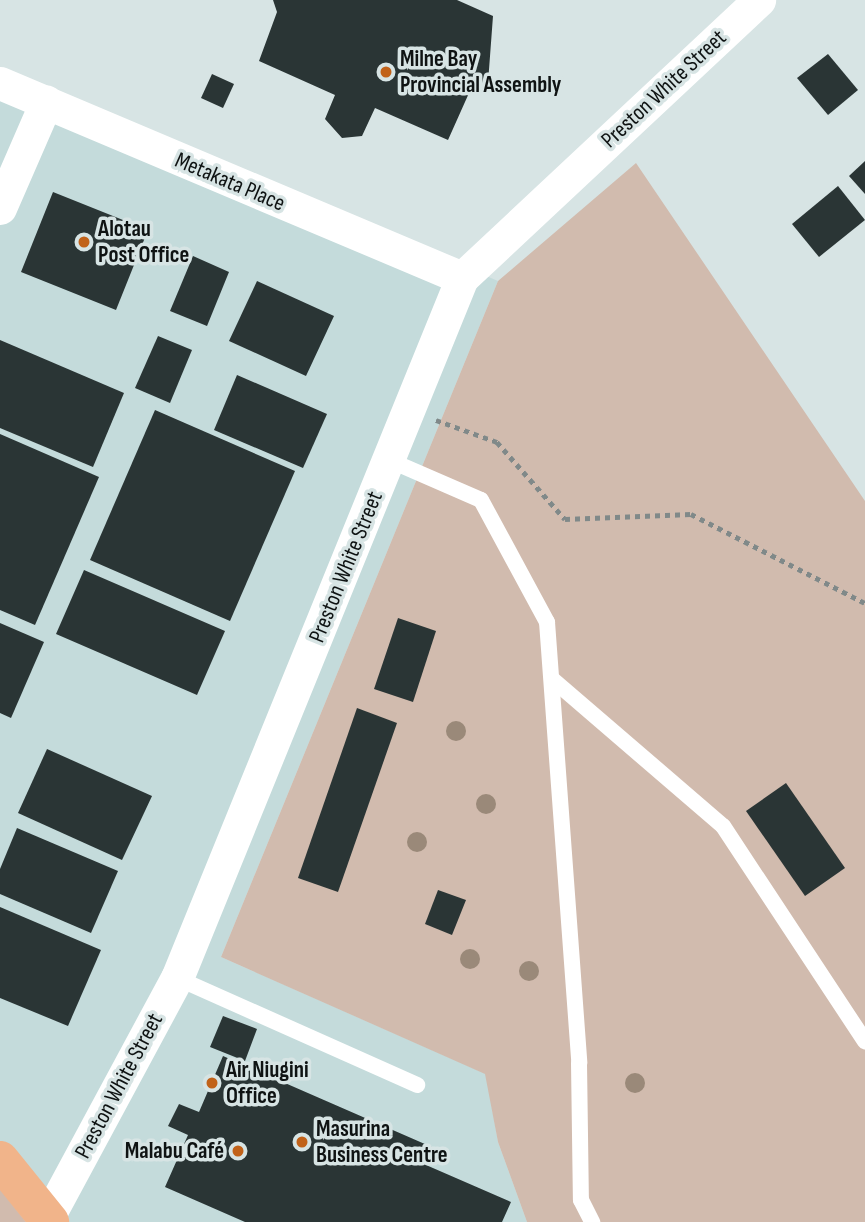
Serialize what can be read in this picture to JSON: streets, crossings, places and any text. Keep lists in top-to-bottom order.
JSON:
{
  "streets": {
    "street": ["Preston White Street", "Metakata Place"]
  },
  "crossings": [
    ["Preston White Street", "Metakata Place"]
  ],
  "places": [
    "Milne Bay Provincial Assembly",
    "Alotau Post Office",
    "Air Niugini Office",
    "Masurina Business Centre",
    "Malabu Café"
  ]
}
